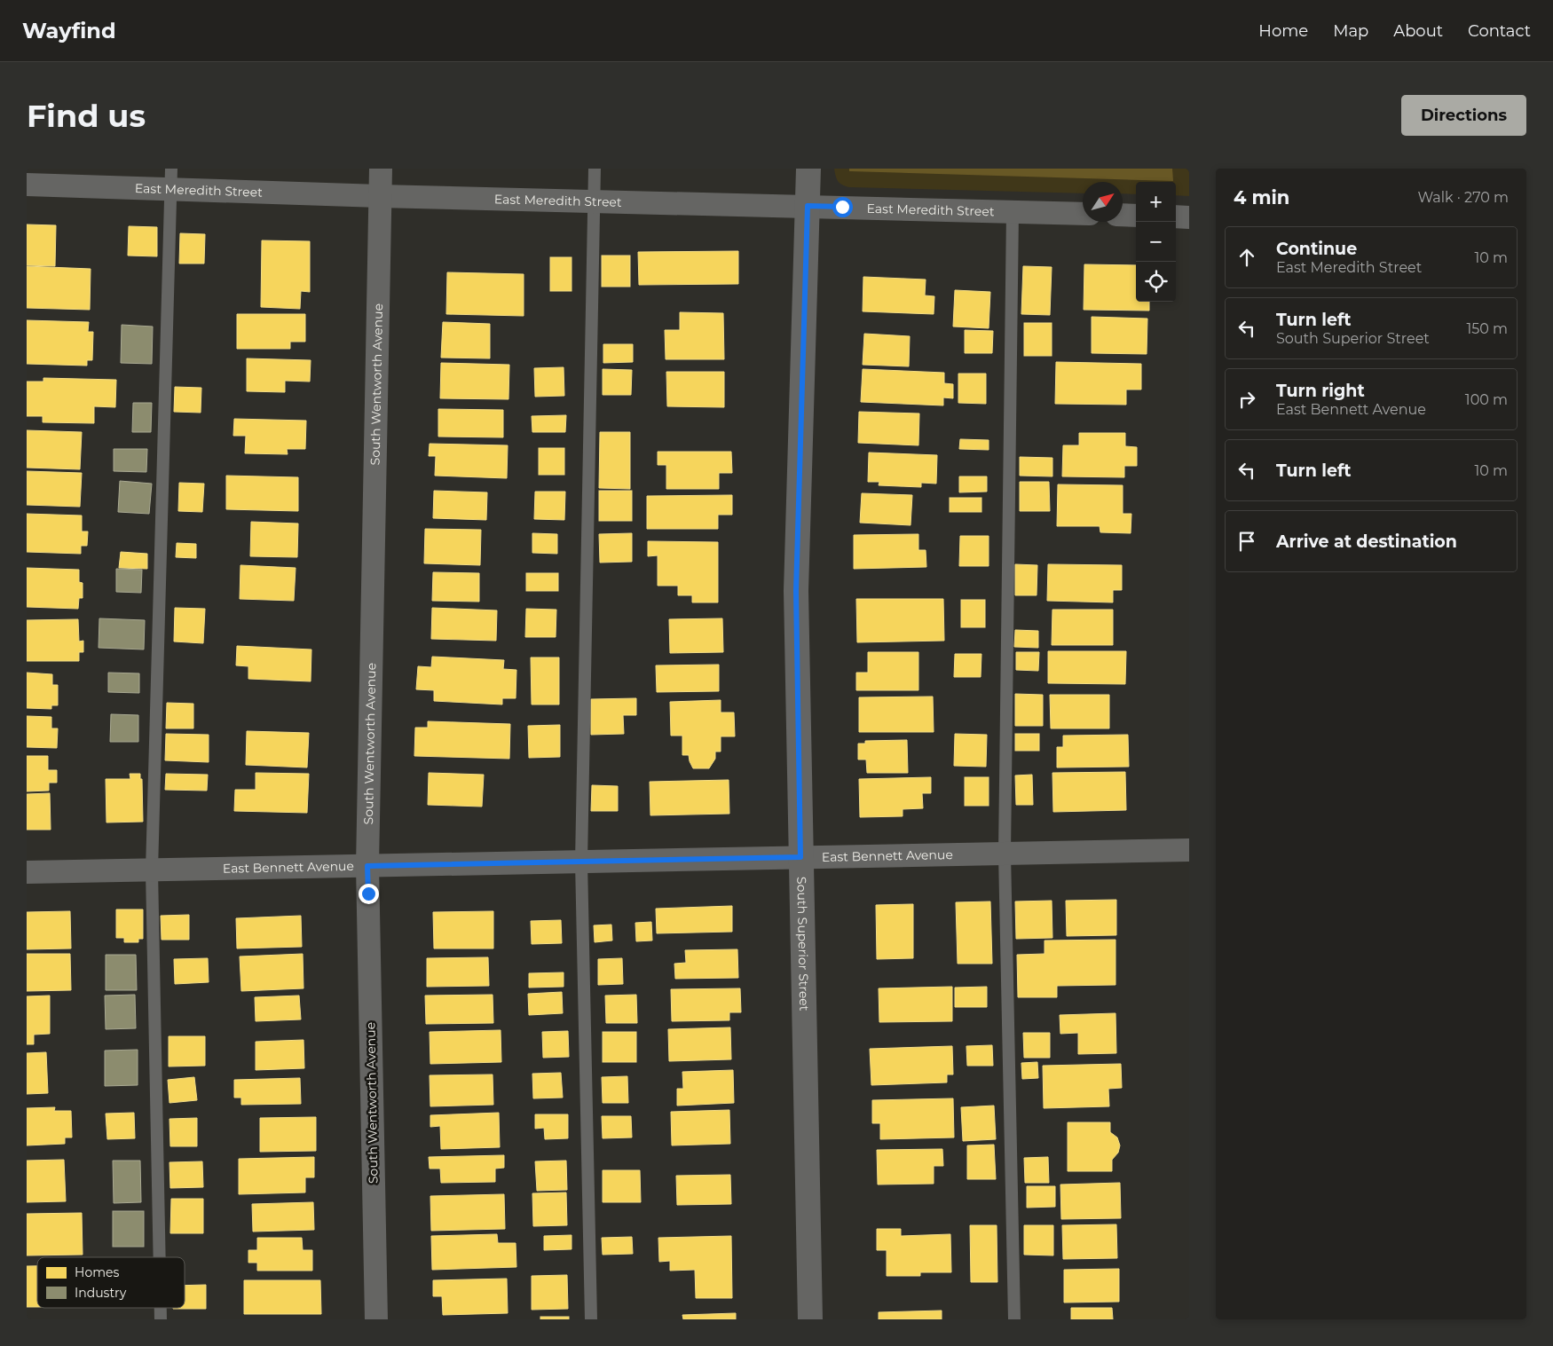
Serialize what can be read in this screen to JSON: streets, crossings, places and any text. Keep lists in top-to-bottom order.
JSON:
{
  "streets": {
    "street": [
      "East Meredith Street",
      "South Wentworth Avenue",
      "East Bennett Avenue",
      "South Superior Street"
    ]
  },
  "crossings": [
    ["East Meredith Street", "South Wentworth Avenue"],
    ["East Meredith Street", "South Superior Street"],
    ["South Wentworth Avenue", "East Bennett Avenue"],
    ["East Bennett Avenue", "South Superior Street"]
  ],
  "legend": ["Homes", "Industry"],
  "north": "top right",
  "page": {
    "header": "Wayfind",
    "nav": [
      "Home",
      "Map",
      "About",
      "Contact"
    ],
    "buttons": "Directions",
    "title": "Find us",
    "heading": ["4 min", "Walk · 270 m"],
    "map_buttons": ["+", "−"],
    "list": [
      ["Continue", "East Meredith Street", "10 m"],
      ["Turn left", "South Superior Street", "150 m"],
      ["Turn right", "East Bennett Avenue", "100 m"],
      ["Turn left", "10 m"],
      "Arrive at destination"
    ]
  }
}
